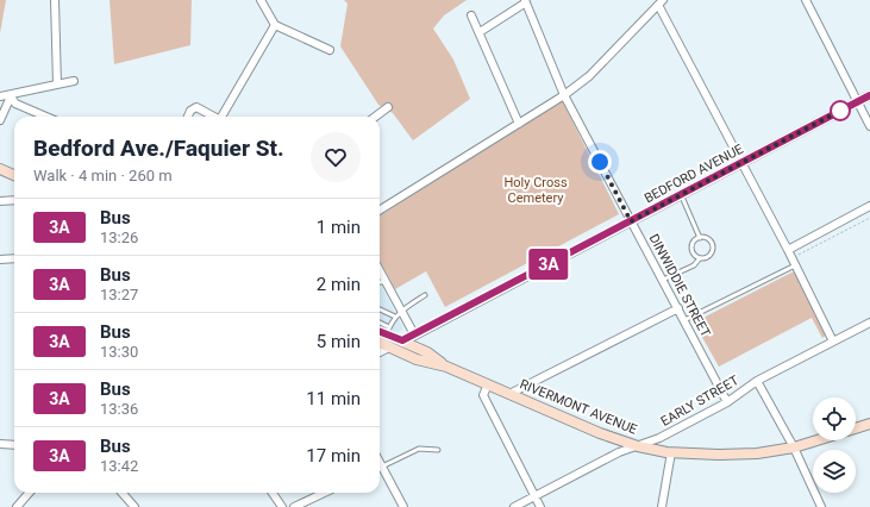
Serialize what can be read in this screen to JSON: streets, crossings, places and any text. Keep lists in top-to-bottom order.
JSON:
{
  "streets": {
    "main road": ["RIVERMONT AVENUE"],
    "street": ["BEDFORD AVENUE", "DINWIDDIE STREET", "EARLY STREET"]
  },
  "crossings": [
    ["BEDFORD AVENUE", "DINWIDDIE STREET"],
    ["BEDFORD AVENUE", "RIVERMONT AVENUE"],
    ["DINWIDDIE STREET", "EARLY STREET"],
    ["EARLY STREET", "RIVERMONT AVENUE"]
  ],
  "parks": ["Holy Cross Cemetery"],
  "lines": ["bus line 3A"],
  "page": {
    "on_map": "3A",
    "heading": ["Bedford Ave./Faquier St.", "Walk · 4 min · 260 m"],
    "list": [
      {
        "mark": "3A",
        "name": "Bus",
        "note": "13:26",
        "value": "1 min"
      },
      {
        "mark": "3A",
        "name": "Bus",
        "note": "13:27",
        "value": "2 min"
      },
      {
        "mark": "3A",
        "name": "Bus",
        "note": "13:30",
        "value": "5 min"
      },
      {
        "mark": "3A",
        "name": "Bus",
        "note": "13:36",
        "value": "11 min"
      },
      {
        "mark": "3A",
        "name": "Bus",
        "note": "13:42",
        "value": "17 min"
      }
    ]
  }
}
